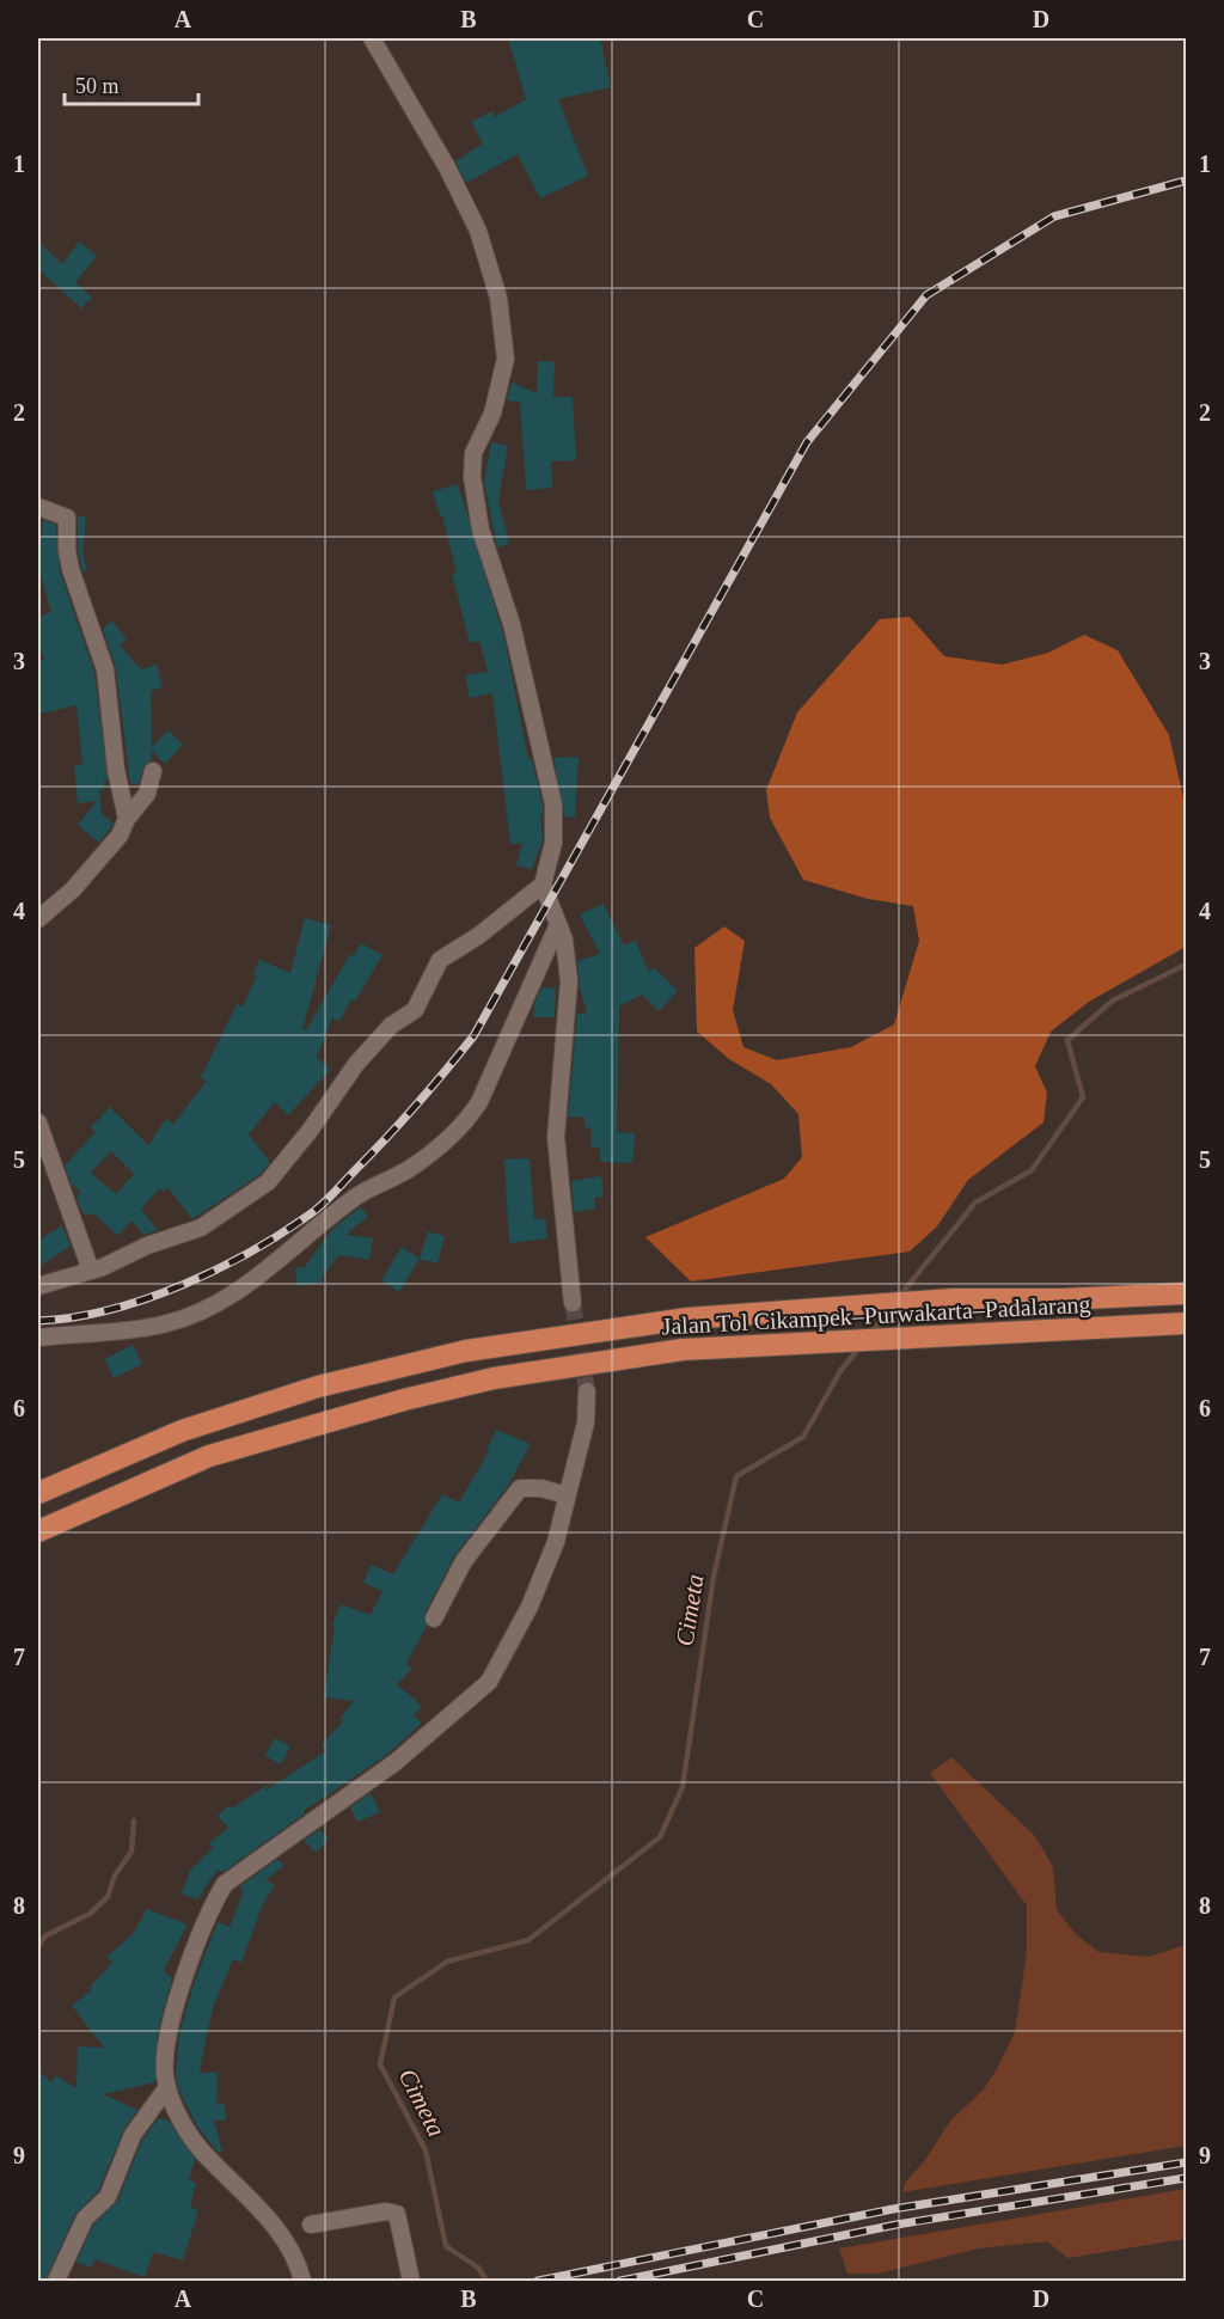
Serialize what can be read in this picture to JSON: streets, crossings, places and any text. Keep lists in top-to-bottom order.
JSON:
{
  "streets": {
    "highway": ["Jalan Tol Cikampek–Purwakarta–Padalarang"]
  },
  "water": ["Cimeta"],
  "scale_bar": "50 m",
  "grid": {
    "columns": [
      "A",
      "B",
      "C",
      "D"
    ],
    "rows": [
      "1",
      "2",
      "3",
      "4",
      "5",
      "6",
      "7",
      "8",
      "9"
    ]
  }
}
